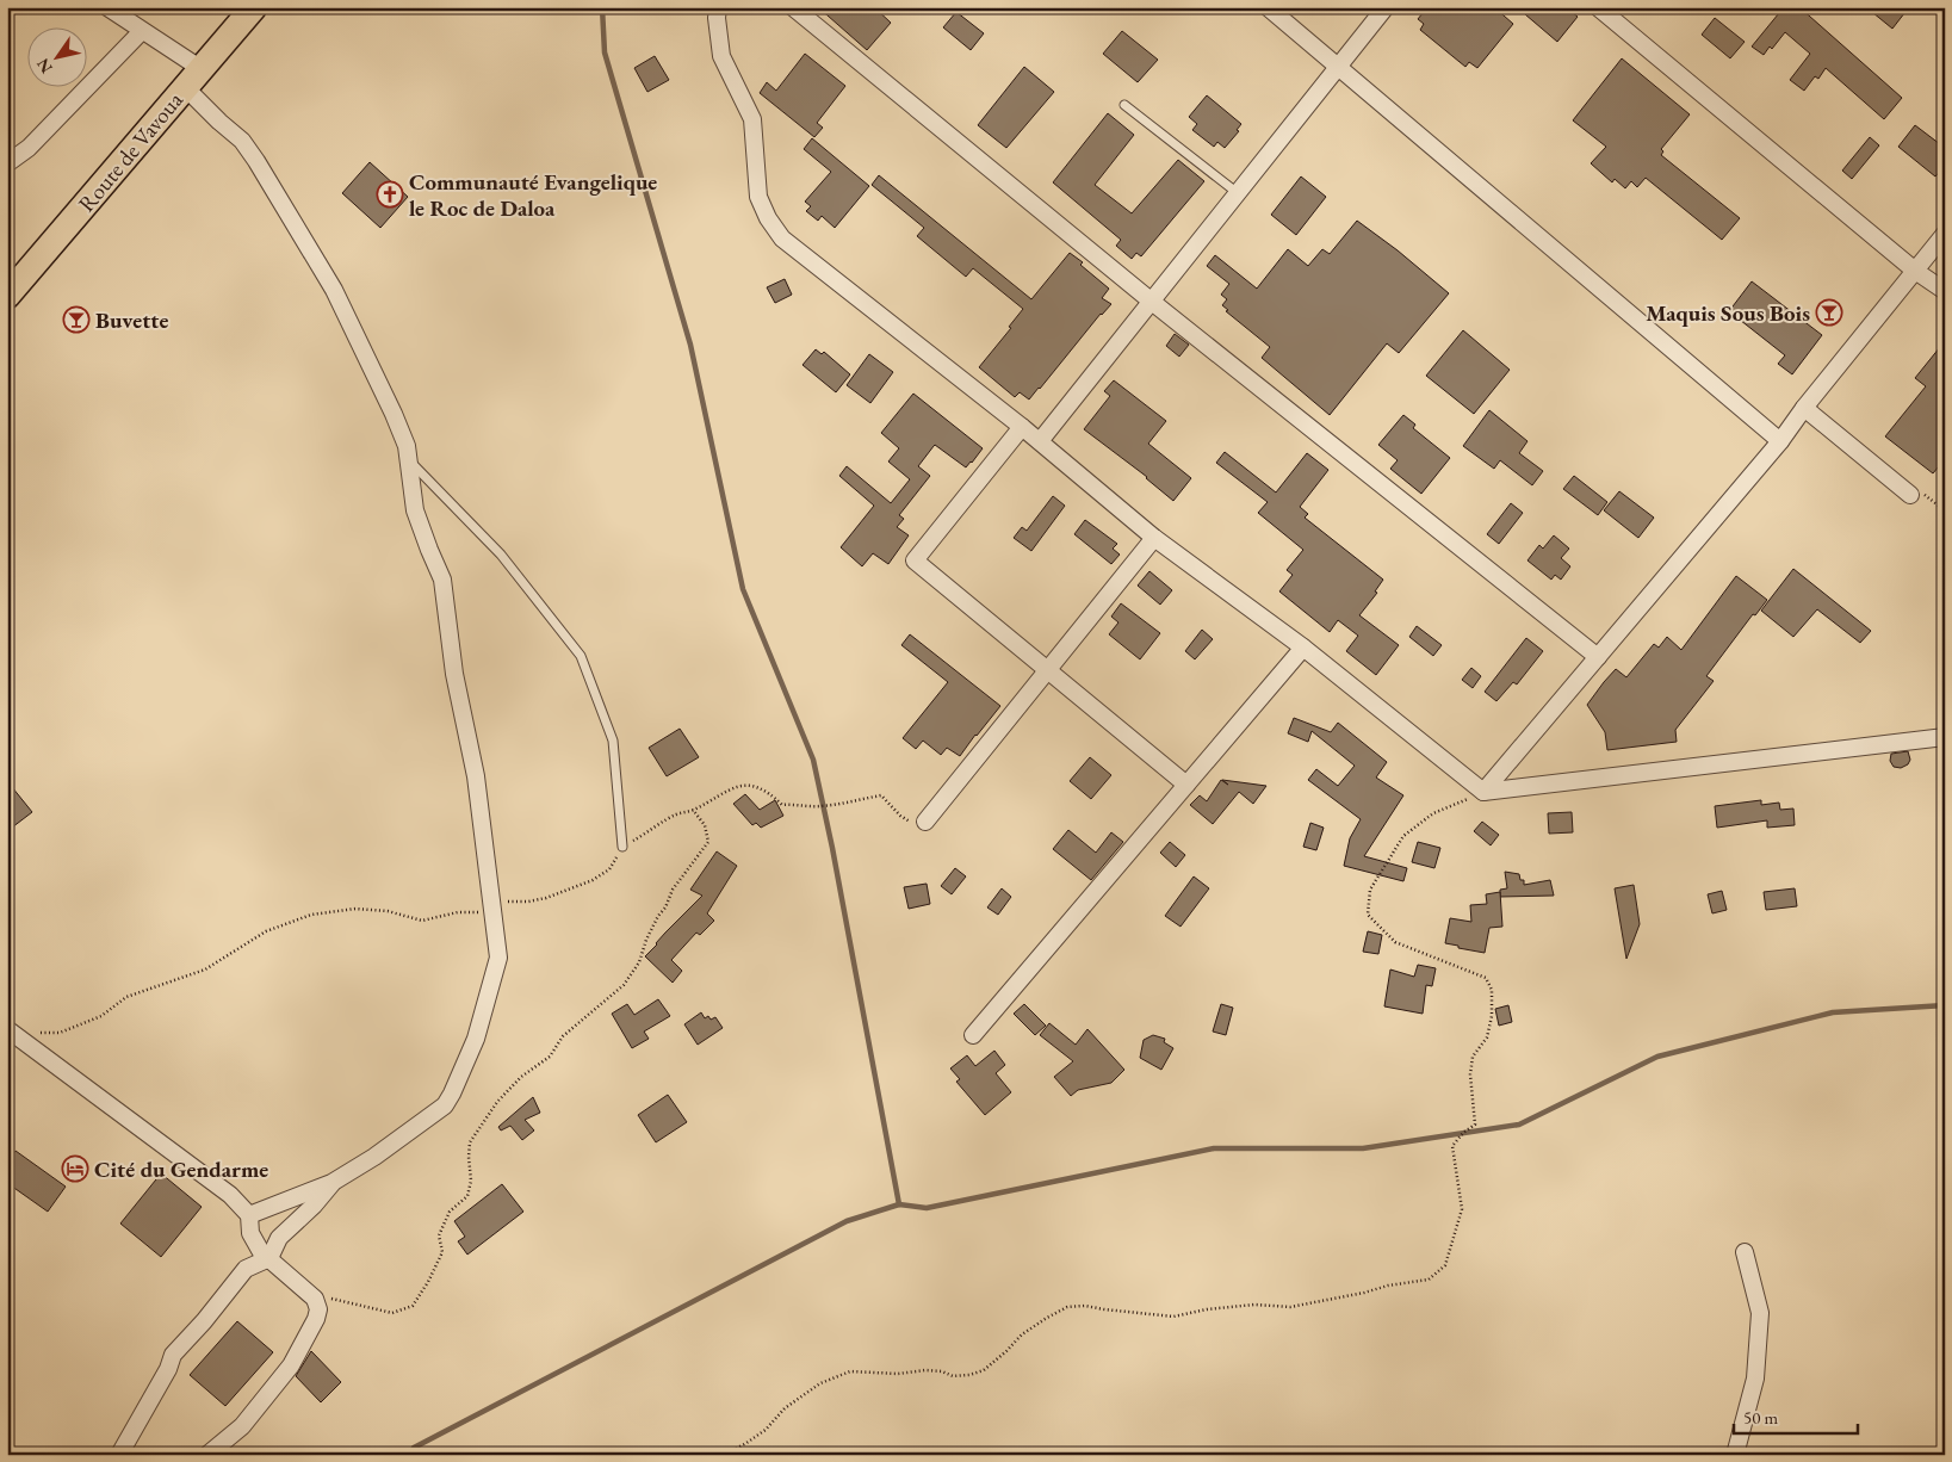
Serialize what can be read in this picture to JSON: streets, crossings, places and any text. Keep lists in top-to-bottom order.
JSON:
{
  "streets": {
    "main road": ["Route de Vavoua"]
  },
  "places": {
    "church": ["Communauté Evangelique le Roc de Daloa"],
    "bar": ["Maquis Sous Bois", "Buvette"],
    "hotel": ["Cité du Gendarme"]
  },
  "scale_bar": "50 m",
  "north": "bottom left"
}
